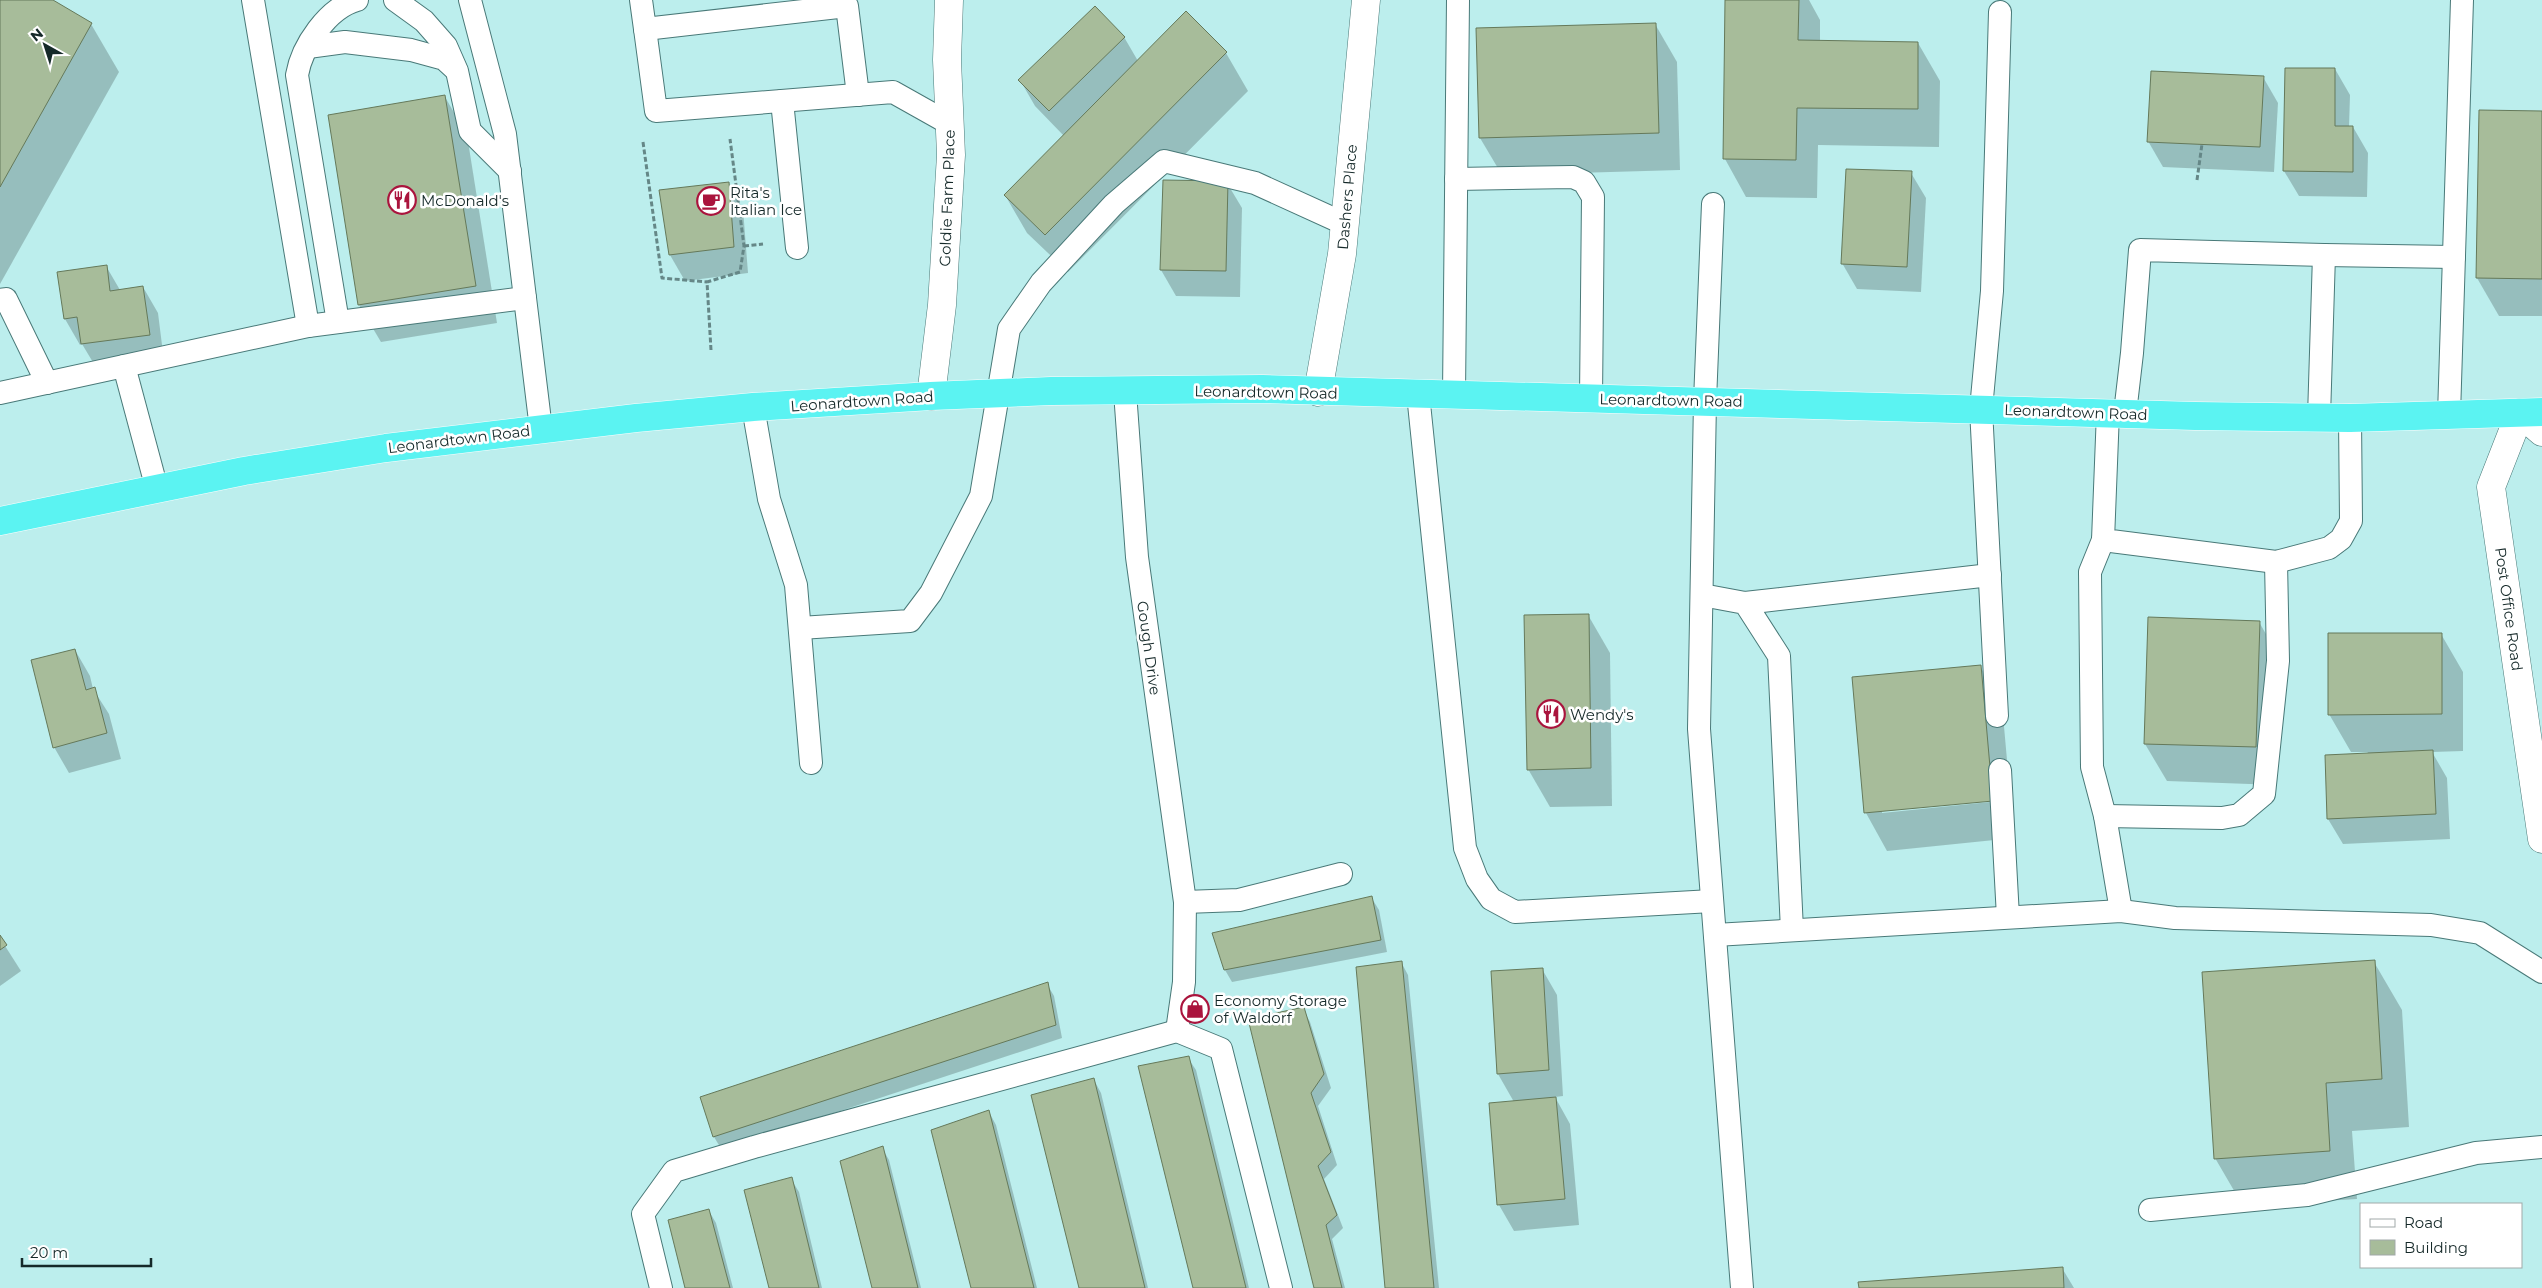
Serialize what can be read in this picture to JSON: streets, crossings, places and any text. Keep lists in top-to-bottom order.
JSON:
{
  "streets": {
    "highway": ["Leonardtown Road"],
    "street": ["Dashers Place", "Goldie Farm Place", "Post Office Road"],
    "lane": ["Gough Drive"]
  },
  "crossings": [
    ["Dashers Place", "Leonardtown Road"],
    ["Goldie Farm Place", "Leonardtown Road"],
    ["Leonardtown Road", "Post Office Road"],
    ["Leonardtown Road", "Gough Drive"]
  ],
  "places": {
    "restaurant": ["McDonald's", "Wendy's"],
    "cafe": ["Rita's Italian Ice"],
    "shop": ["Economy Storage of Waldorf"]
  },
  "legend": ["Road", "Building"],
  "scale_bar": "20 m",
  "north": "top left"
}
